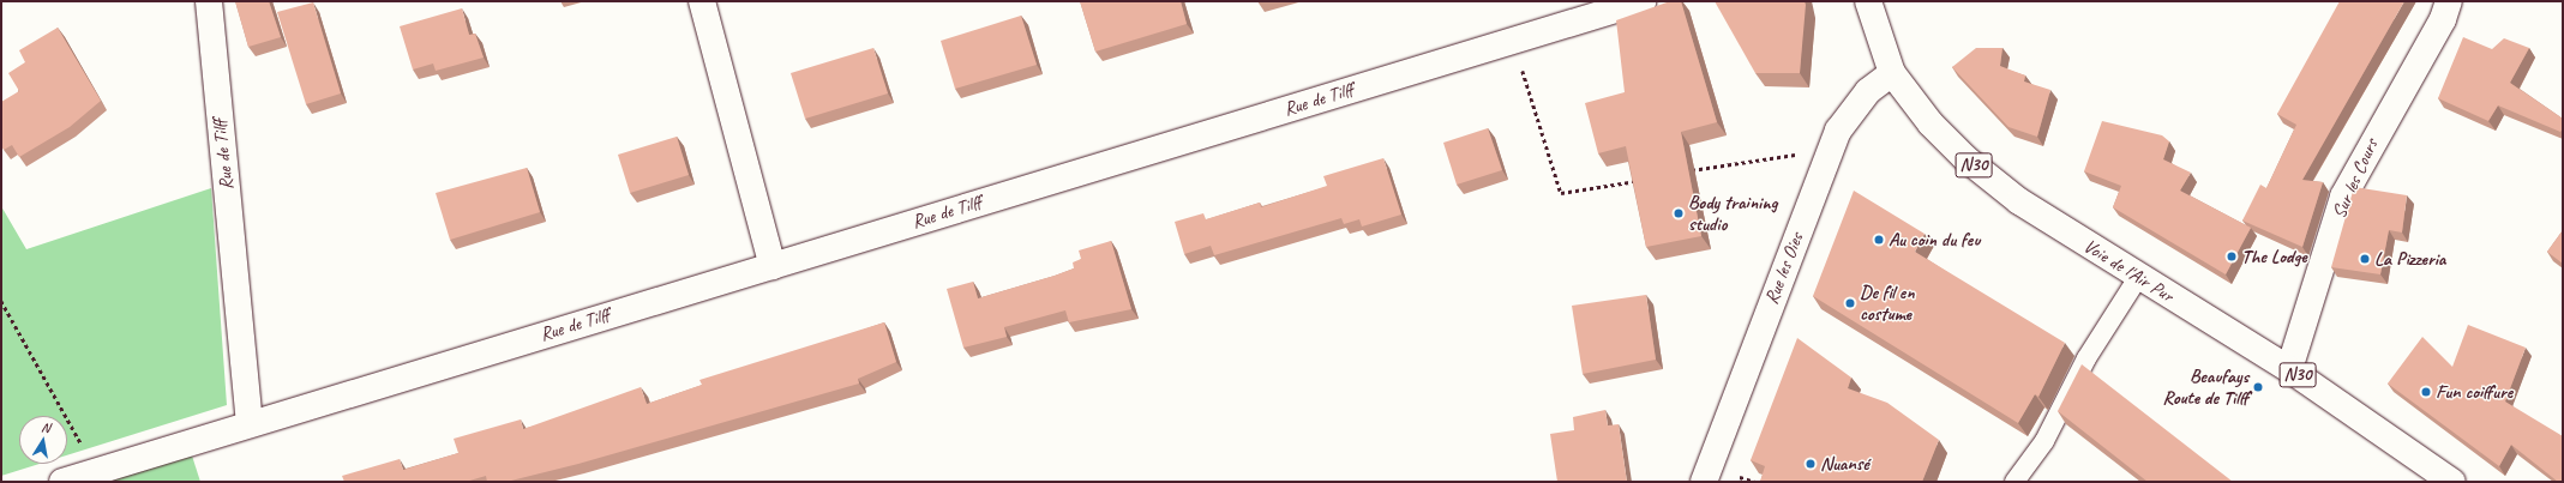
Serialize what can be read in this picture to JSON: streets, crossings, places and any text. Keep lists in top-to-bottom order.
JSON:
{
  "streets": {
    "main road": [
      "Rue de Tilff",
      "N30",
      "Sur les Cours",
      "Rue les Oies",
      "Voie de l'Air Pur"
    ]
  },
  "crossings": [
    ["Sur les Cours", "Voie de l'Air Pur"],
    ["Rue les Oies", "Voie de l'Air Pur"]
  ],
  "places": [
    "Body training studio",
    "Au coin du feu",
    "The Lodge",
    "La Pizzeria",
    "De fil en costume",
    "Beaufays Route de Tilff",
    "Fun coiffure",
    "Nuansé"
  ],
  "north": "top"
}
